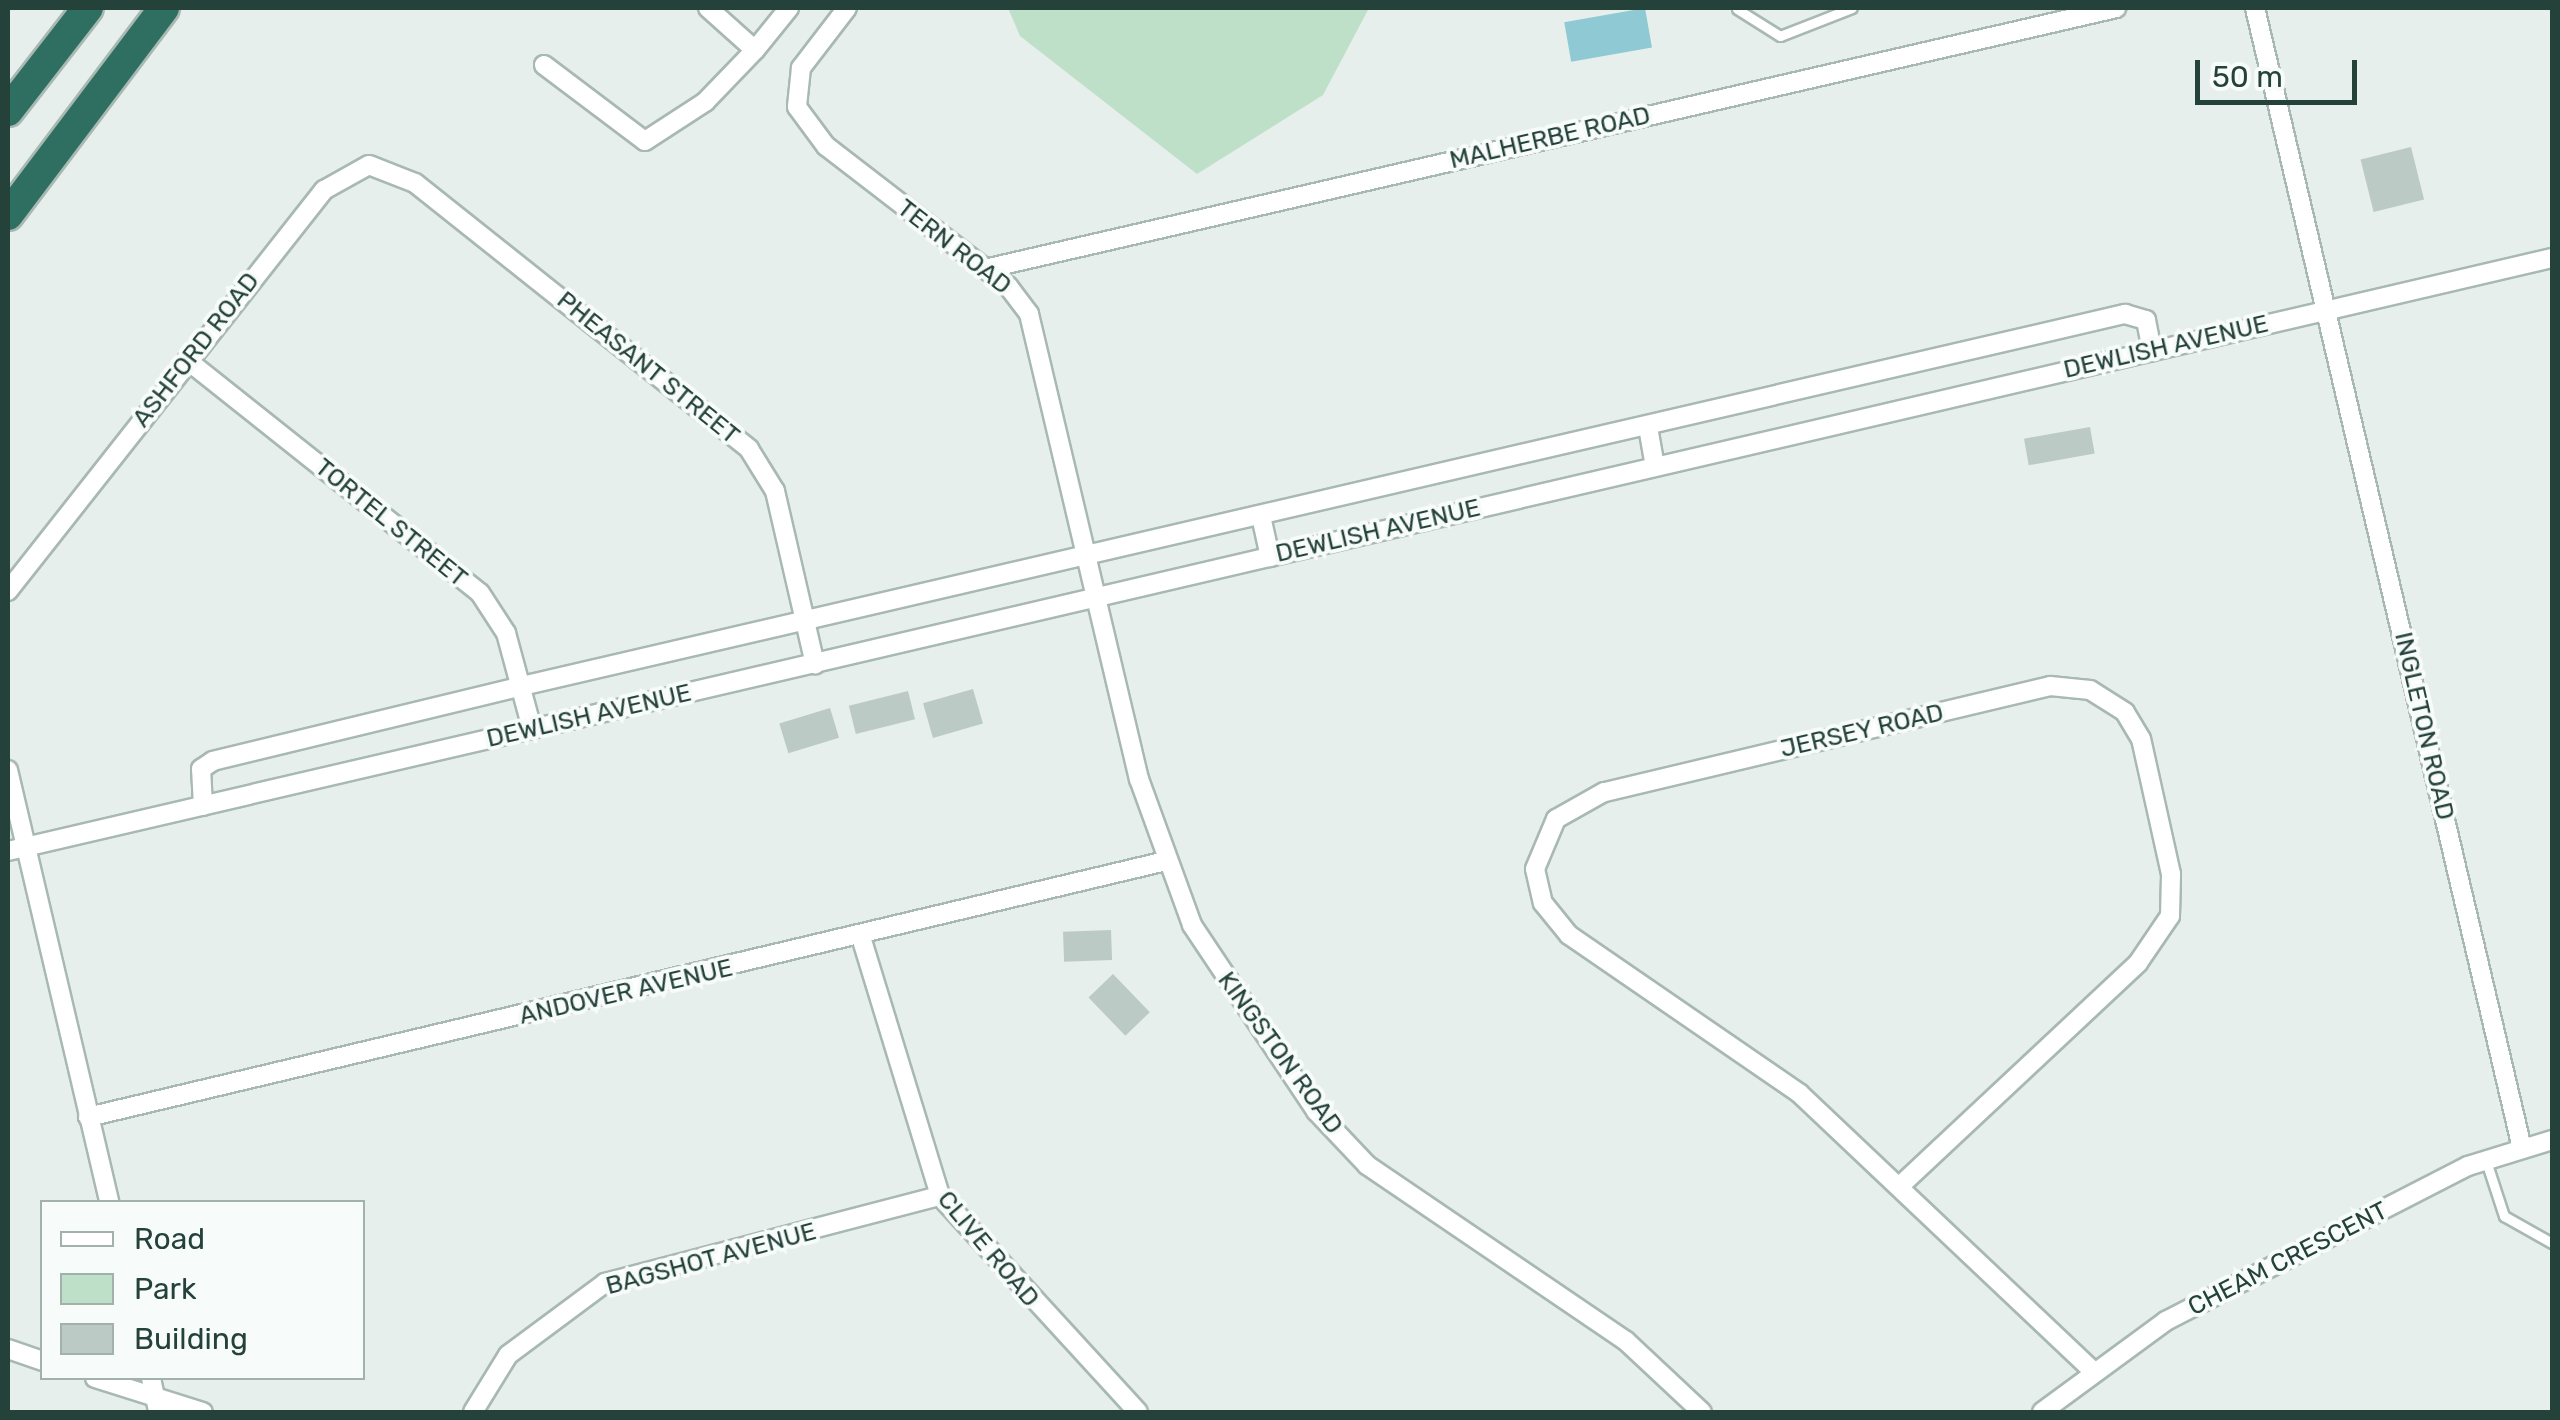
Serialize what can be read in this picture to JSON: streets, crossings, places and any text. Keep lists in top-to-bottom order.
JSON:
{
  "streets": {
    "street": [
      "MALHERBE ROAD",
      "TERN ROAD",
      "DEWLISH AVENUE",
      "ASHFORD ROAD",
      "PHEASANT STREET",
      "TORTEL STREET",
      "INGLETON ROAD",
      "JERSEY ROAD",
      "ANDOVER AVENUE",
      "KINGSTON ROAD",
      "CLIVE ROAD",
      "BAGSHOT AVENUE",
      "CHEAM CRESCENT"
    ]
  },
  "crossings": [
    ["MALHERBE ROAD", "TERN ROAD"],
    ["TERN ROAD", "DEWLISH AVENUE"],
    ["TERN ROAD", "KINGSTON ROAD"],
    ["DEWLISH AVENUE", "PHEASANT STREET"],
    ["DEWLISH AVENUE", "TORTEL STREET"],
    ["DEWLISH AVENUE", "INGLETON ROAD"],
    ["DEWLISH AVENUE", "KINGSTON ROAD"],
    ["ASHFORD ROAD", "PHEASANT STREET"],
    ["ASHFORD ROAD", "TORTEL STREET"],
    ["INGLETON ROAD", "CHEAM CRESCENT"],
    ["JERSEY ROAD", "CHEAM CRESCENT"],
    ["ANDOVER AVENUE", "KINGSTON ROAD"],
    ["ANDOVER AVENUE", "CLIVE ROAD"],
    ["CLIVE ROAD", "BAGSHOT AVENUE"]
  ],
  "legend": ["Road", "Park", "Building"],
  "scale_bar": "50 m"
}
